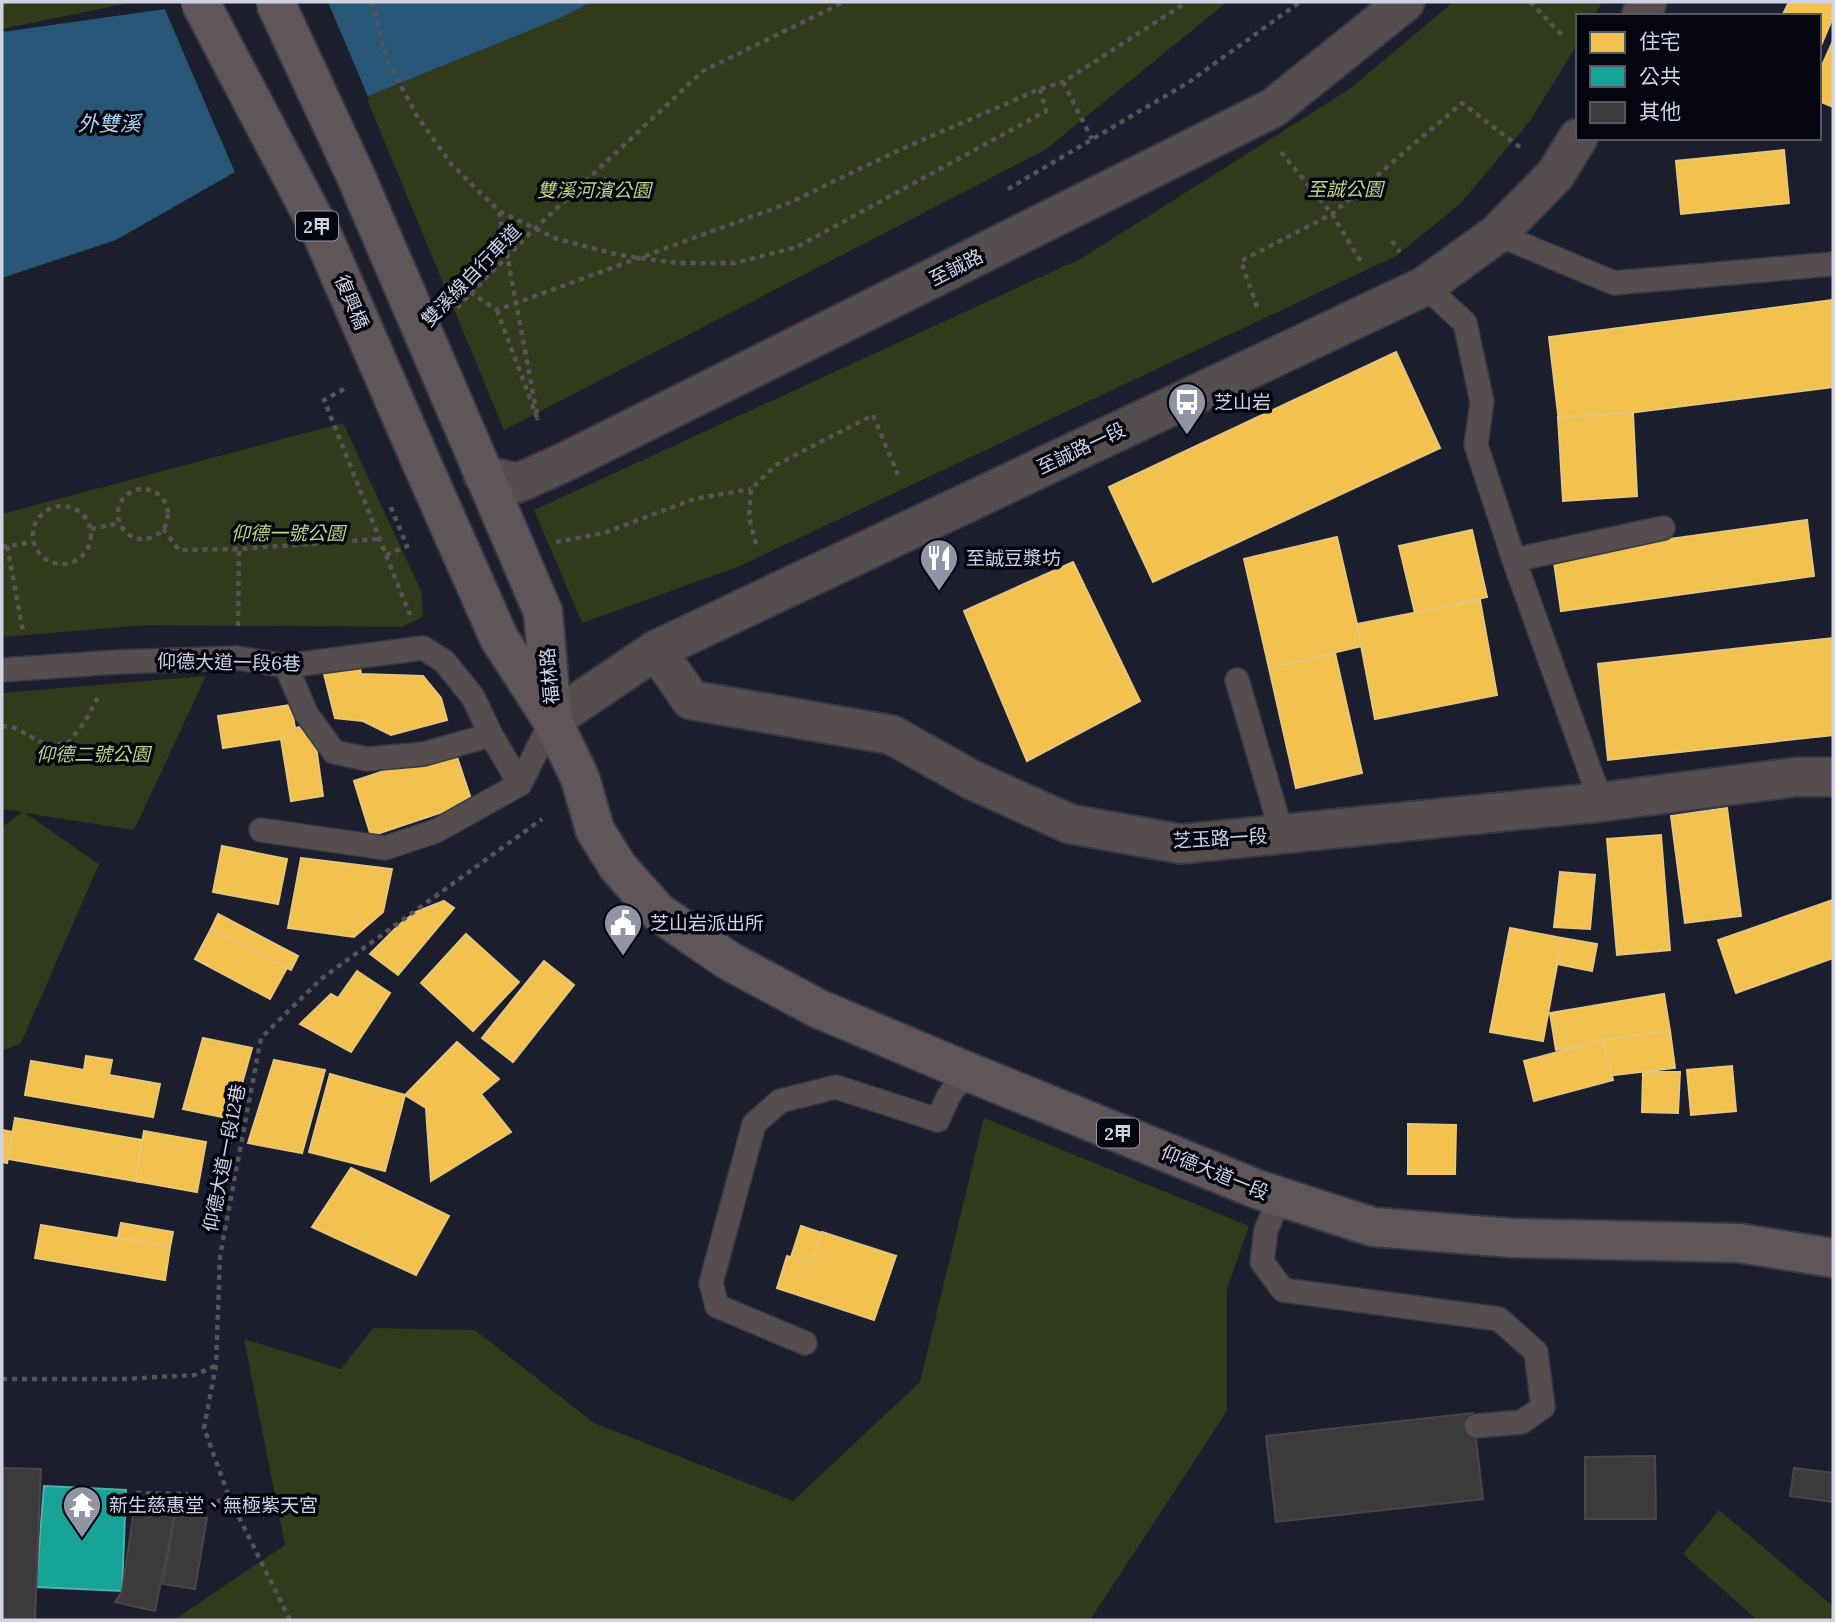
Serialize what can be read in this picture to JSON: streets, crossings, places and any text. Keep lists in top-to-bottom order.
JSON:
{
  "streets": {
    "main road": [
      "2甲",
      "復興橋",
      "福林路",
      "仰德大道一段"
    ],
    "street": ["至誠路", "至誠路一段", "芝玉路一段"],
    "lane": ["仰德大道一段6巷"],
    "path": ["雙溪線自行車道", "仰德大道一段12巷"]
  },
  "crossings": [
    ["至誠路", "福林路"],
    ["復興橋", "福林路"],
    ["至誠路一段", "福林路"],
    ["至誠路一段", "芝玉路一段"],
    ["至誠路一段", "仰德大道一段"],
    ["福林路", "仰德大道一段"]
  ],
  "water": ["外雙溪"],
  "parks": [
    "至誠公園",
    "雙溪河濱公園",
    "仰德一號公園",
    "仰德二號公園"
  ],
  "places": {
    "bus stop": ["芝山岩"],
    "restaurant": ["至誠豆漿坊"],
    "public building": ["芝山岩派出所"],
    "temple": ["新生慈惠堂、無極紫天宮"]
  },
  "legend": ["住宅", "公共", "其他"]
}
